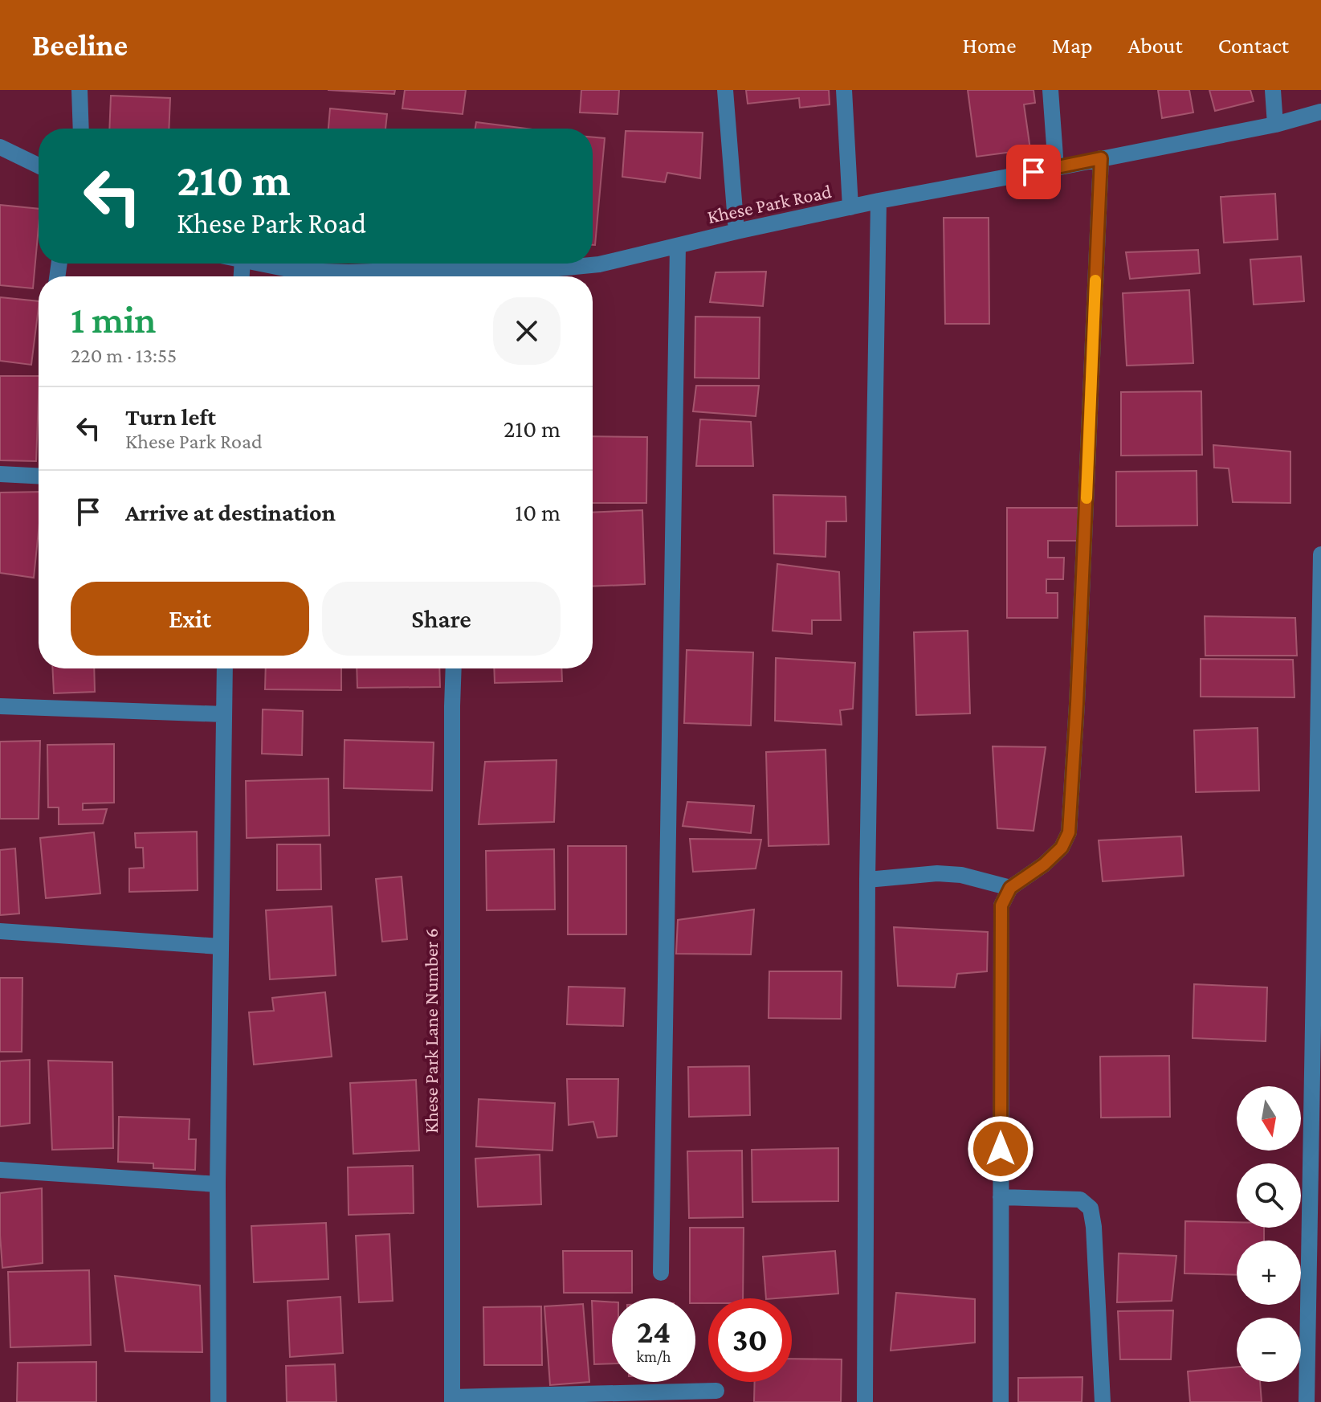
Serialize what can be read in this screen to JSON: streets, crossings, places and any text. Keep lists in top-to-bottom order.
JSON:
{
  "streets": {
    "street": ["Khese Park Road", "Khese Park Lane Number 6"]
  },
  "north": "bottom",
  "page": {
    "header": "Beeline",
    "nav": [
      "Home",
      "Map",
      "About",
      "Contact"
    ],
    "turn": ["210 m", "Khese Park Road"],
    "heading": ["1 min", "220 m · 13:55"],
    "list": [
      {
        "name": "Turn left",
        "note": "Khese Park Road",
        "value": "210 m"
      },
      {
        "name": "Arrive at destination",
        "value": "10 m"
      }
    ],
    "buttons": ["Exit", "Share"],
    "map_buttons": ["+", "−"],
    "speed": "24 km/h",
    "limit": "30"
  }
}
